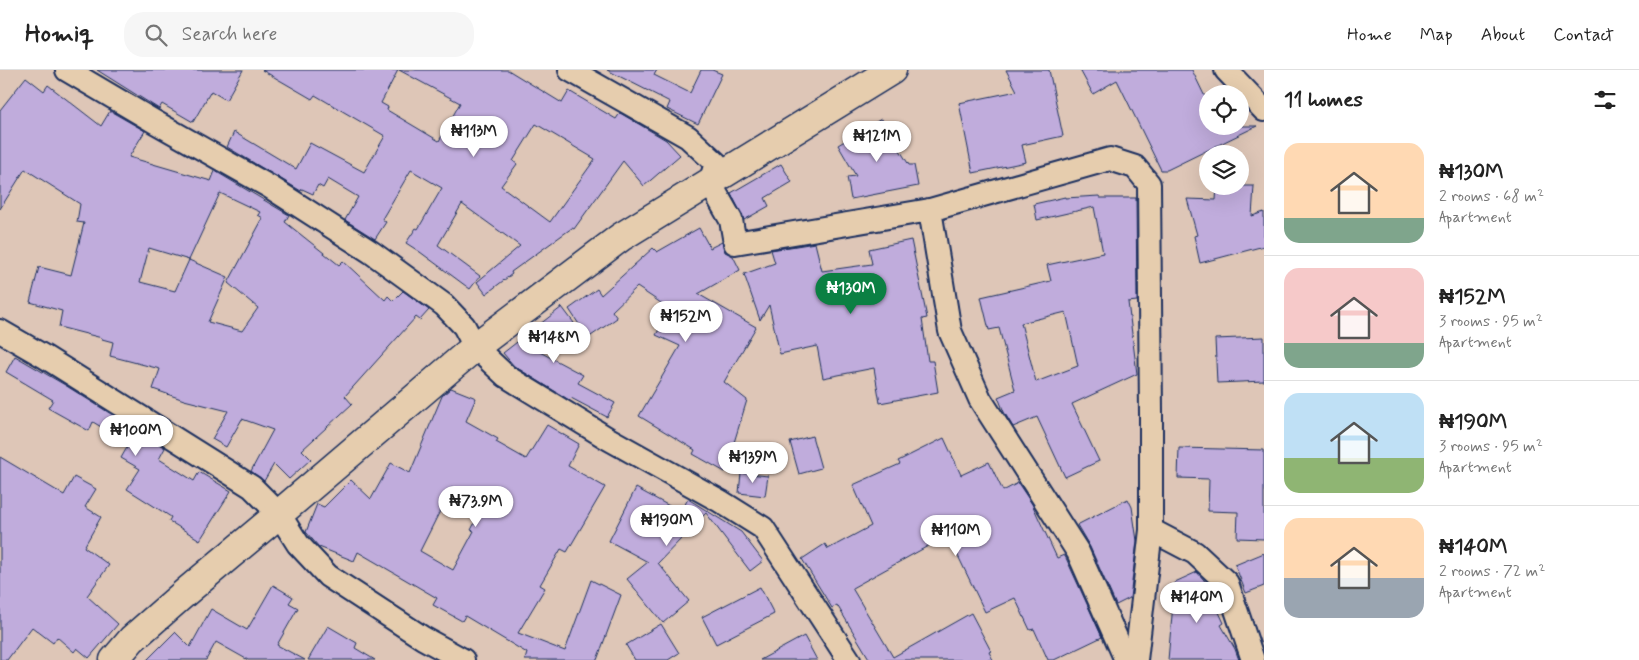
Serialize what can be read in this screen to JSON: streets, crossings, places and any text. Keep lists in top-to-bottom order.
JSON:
{
  "page": {
    "header": "Homiq",
    "search": "Search here",
    "nav": [
      "Home",
      "Map",
      "About",
      "Contact"
    ],
    "heading": "11 homes",
    "price": [
      "₦113M",
      "₦121M",
      "₦130M",
      "₦152M",
      "₦148M",
      "₦100M",
      "₦139M",
      "₦73.9M",
      "₦190M",
      "₦110M",
      "₦140M"
    ],
    "list": [
      {
        "name": "₦130M",
        "note": "2 rooms · 68 m² · Apartment"
      },
      {
        "name": "₦152M",
        "note": "3 rooms · 95 m² · Apartment"
      },
      {
        "name": "₦190M",
        "note": "3 rooms · 95 m² · Apartment"
      },
      {
        "name": "₦140M",
        "note": "2 rooms · 72 m² · Apartment"
      }
    ]
  }
}
